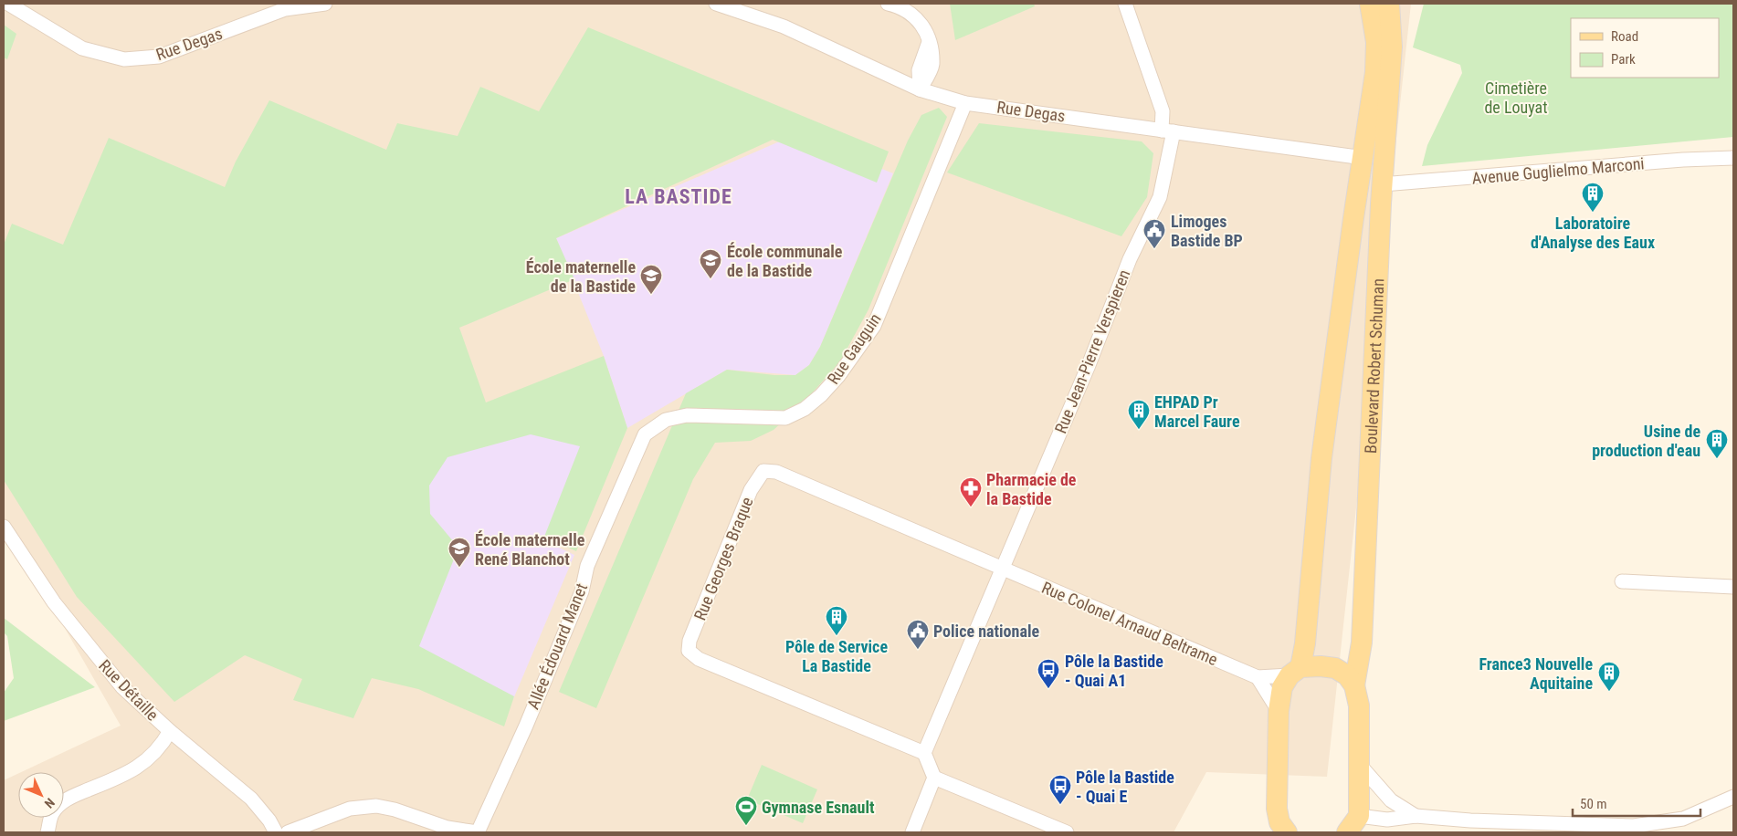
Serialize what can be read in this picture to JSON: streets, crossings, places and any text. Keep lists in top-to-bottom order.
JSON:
{
  "streets": {
    "main road": ["Boulevard Robert Schuman"],
    "street": [
      "Rue Degas",
      "Avenue Guglielmo Marconi",
      "Rue Gauguin",
      "Rue Jean-Pierre Verspieren",
      "Rue Georges Braque",
      "Rue Colonel Arnaud Beltrame",
      "Allée Édouard Manet",
      "Rue Détaille"
    ]
  },
  "crossings": [
    ["Rue Degas", "Rue Gauguin"],
    ["Rue Degas", "Rue Jean-Pierre Verspieren"],
    ["Rue Degas", "Boulevard Robert Schuman"],
    ["Avenue Guglielmo Marconi", "Boulevard Robert Schuman"],
    ["Rue Gauguin", "Allée Édouard Manet"],
    ["Rue Jean-Pierre Verspieren", "Rue Georges Braque"],
    ["Rue Jean-Pierre Verspieren", "Rue Colonel Arnaud Beltrame"],
    ["Boulevard Robert Schuman", "Rue Colonel Arnaud Beltrame"],
    ["Rue Georges Braque", "Rue Colonel Arnaud Beltrame"]
  ],
  "districts": ["LA BASTIDE"],
  "parks": ["Cimetière de Louyat"],
  "places": {
    "building": [
      "Laboratoire d'Analyse des Eaux",
      "EHPAD Pr Marcel Faure",
      "Usine de production d'eau",
      "Pôle de Service La Bastide",
      "France3 Nouvelle Aquitaine"
    ],
    "public building": ["Limoges Bastide BP", "Police nationale"],
    "school or university": ["École communale de la Bastide", "École maternelle de la Bastide", "École maternelle René Blanchot"],
    "pharmacy": ["Pharmacie de la Bastide"],
    "bus stop": ["Pôle la Bastide - Quai A1", "Pôle la Bastide - Quai E"],
    "sports": ["Gymnase Esnault"]
  },
  "legend": ["Road", "Park"],
  "scale_bar": "50 m",
  "north": "bottom right"
}
